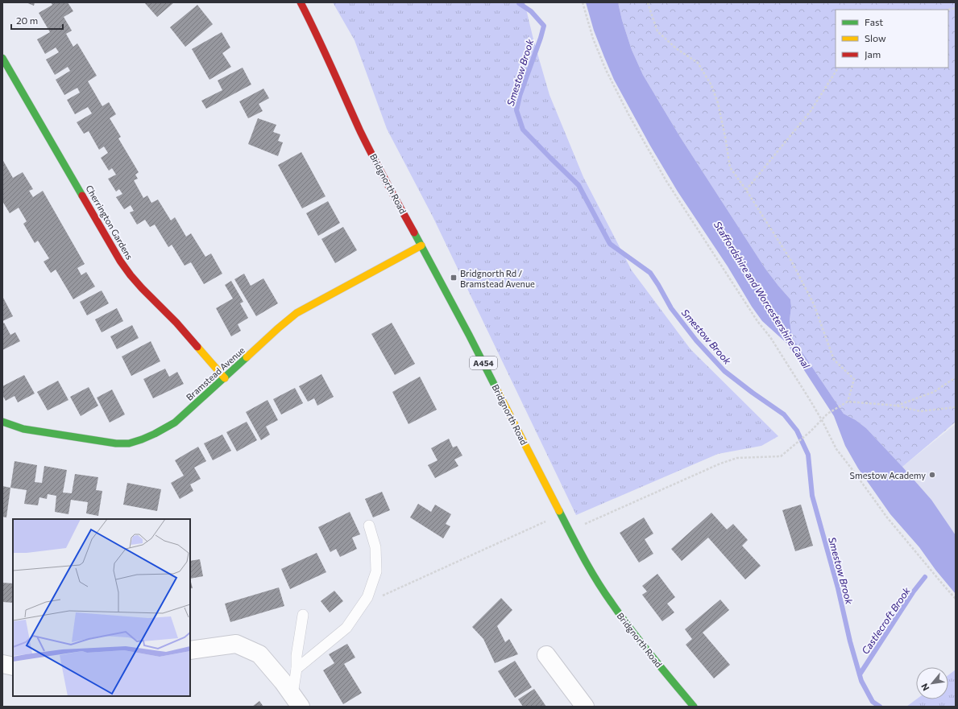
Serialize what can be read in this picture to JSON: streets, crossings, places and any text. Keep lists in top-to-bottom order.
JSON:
{
  "streets": {
    "main road": [
      "Bridgnorth Road",
      "Cherrington Gardens",
      "A454",
      "Bramstead Avenue"
    ]
  },
  "crossings": [
    ["Bridgnorth Road", "Bramstead Avenue"],
    ["Cherrington Gardens", "Bramstead Avenue"]
  ],
  "water": ["Smestow Brook", "Staffordshire and Worcestershire Canal", "Castlecroft Brook"],
  "places": {
    "transit": ["Bridgnorth Rd / Bramstead Avenue"],
    "other": ["Smestow Academy"]
  },
  "legend": ["Fast", "Slow", "Jam"],
  "scale_bar": "20 m",
  "north": "bottom left"
}
